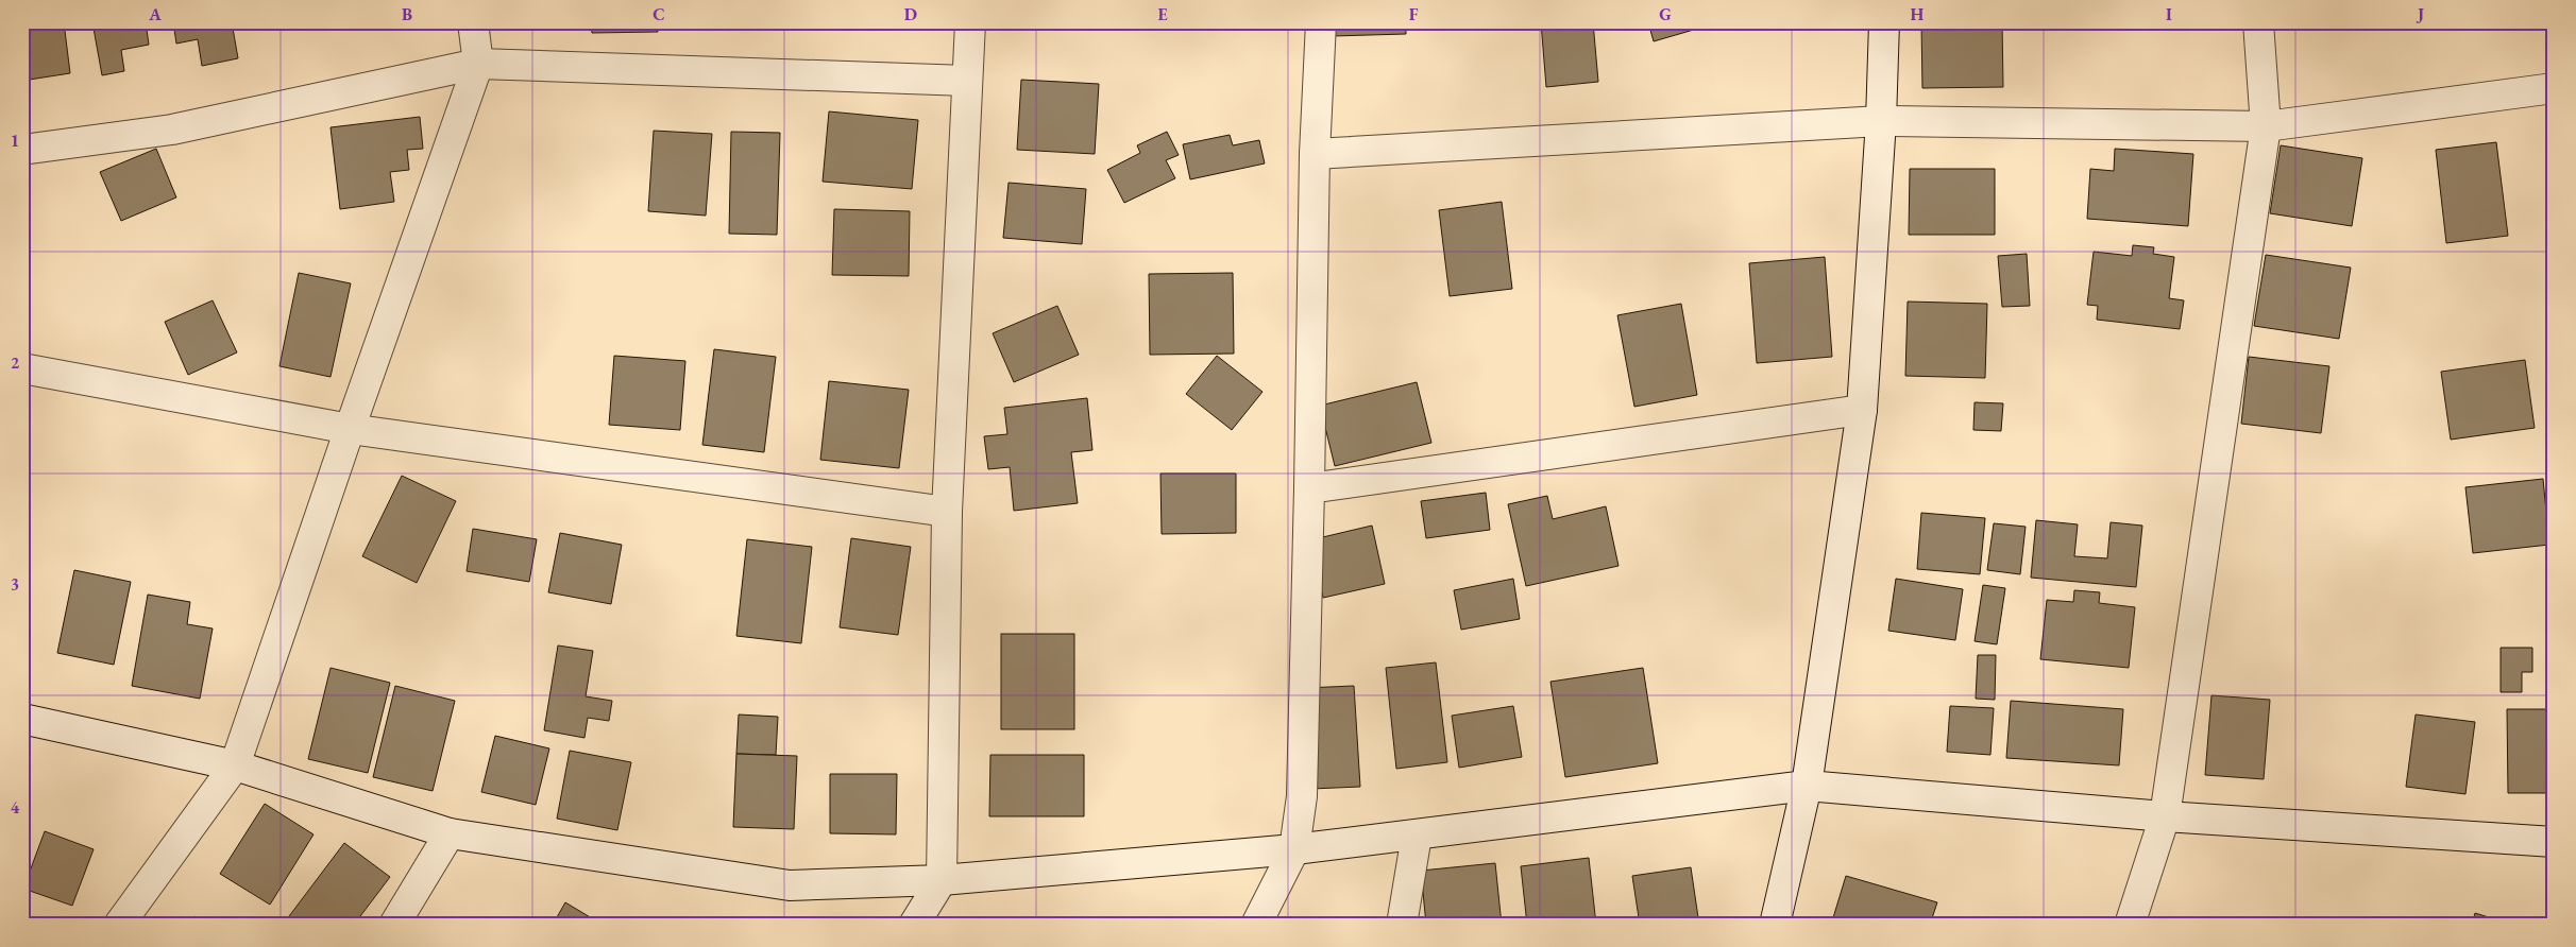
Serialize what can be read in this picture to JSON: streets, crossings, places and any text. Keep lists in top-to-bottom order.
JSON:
{
  "grid": {
    "columns": [
      "A",
      "B",
      "C",
      "D",
      "E",
      "F",
      "G",
      "H",
      "I",
      "J"
    ],
    "rows": [
      "1",
      "2",
      "3",
      "4"
    ]
  }
}
